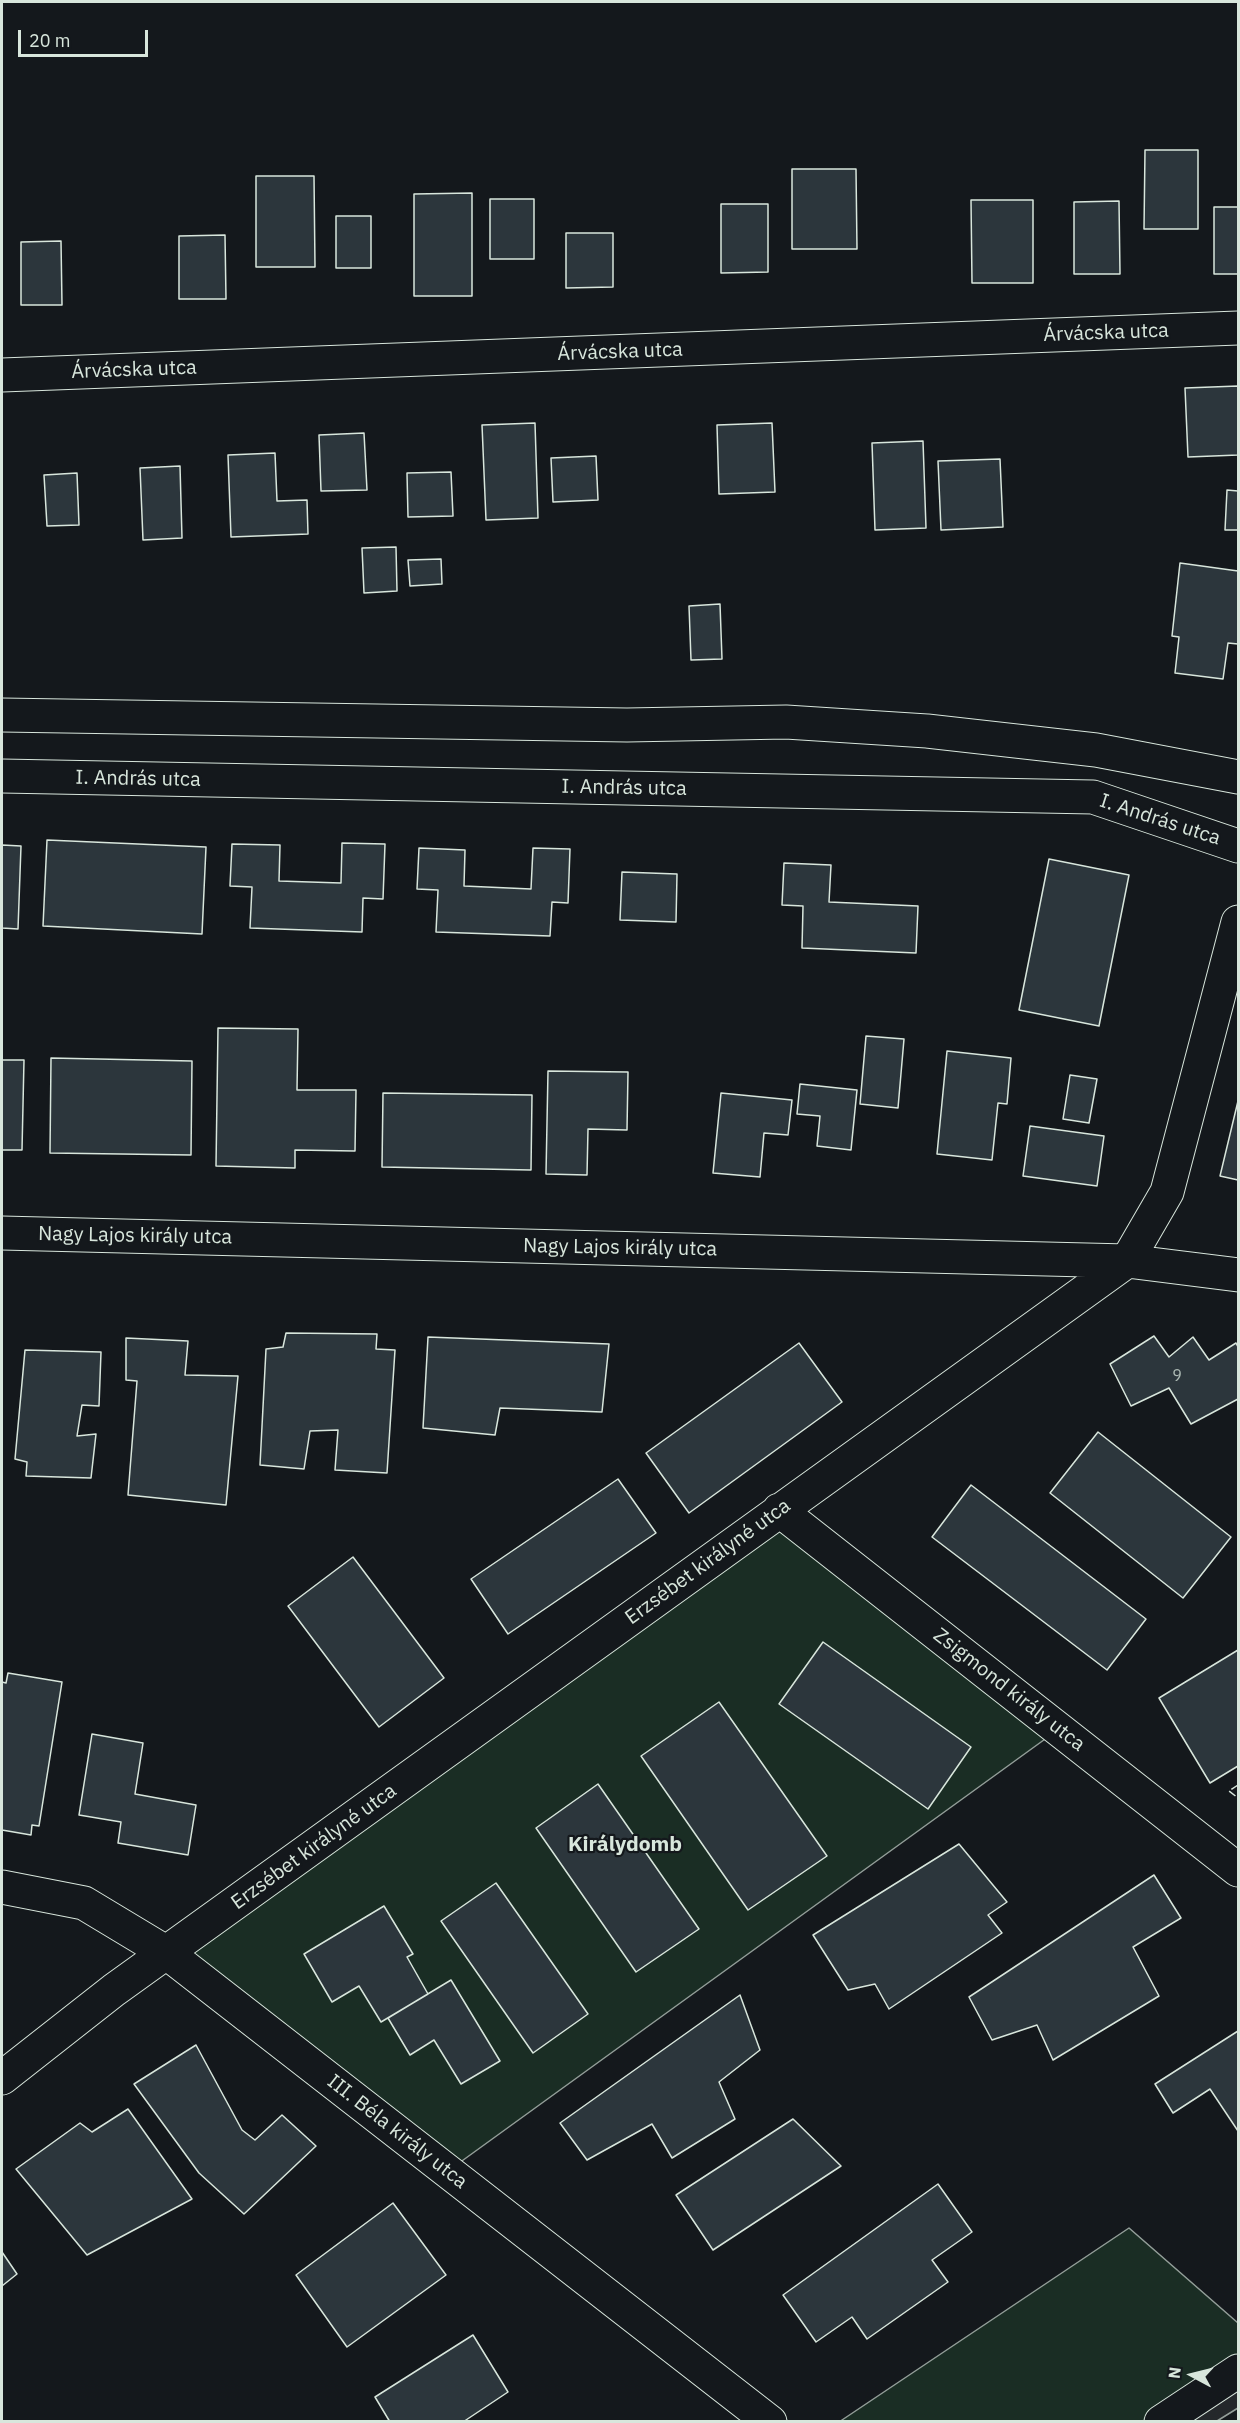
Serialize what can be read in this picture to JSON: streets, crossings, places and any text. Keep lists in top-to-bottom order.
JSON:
{
  "streets": {
    "street": [
      "Árvácska utca",
      "I. András utca",
      "Nagy Lajos király utca",
      "Erzsébet királyné utca",
      "Zsigmond király utca",
      "III. Béla király utca"
    ]
  },
  "crossings": [
    ["Nagy Lajos király utca", "Erzsébet királyné utca"],
    ["Erzsébet királyné utca", "Zsigmond király utca"],
    ["Erzsébet királyné utca", "III. Béla király utca"]
  ],
  "districts": ["Királydomb"],
  "house_numbers": ["9"],
  "scale_bar": "20 m",
  "north": "left"
}
